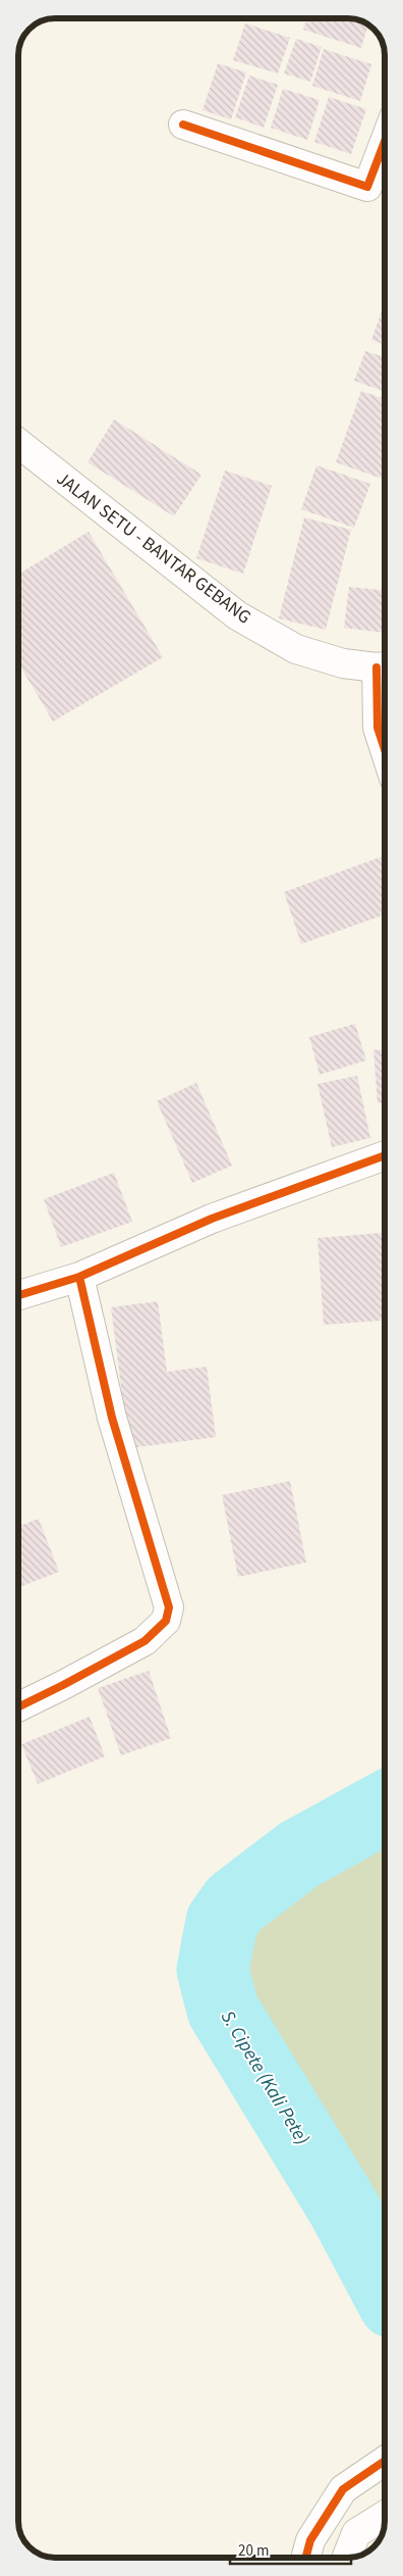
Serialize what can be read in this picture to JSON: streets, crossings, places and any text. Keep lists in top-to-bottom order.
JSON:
{
  "streets": {
    "street": ["JALAN SETU - BANTAR GEBANG"]
  },
  "water": ["S. Cipete (Kali Pete)"],
  "scale_bar": "20 m"
}
